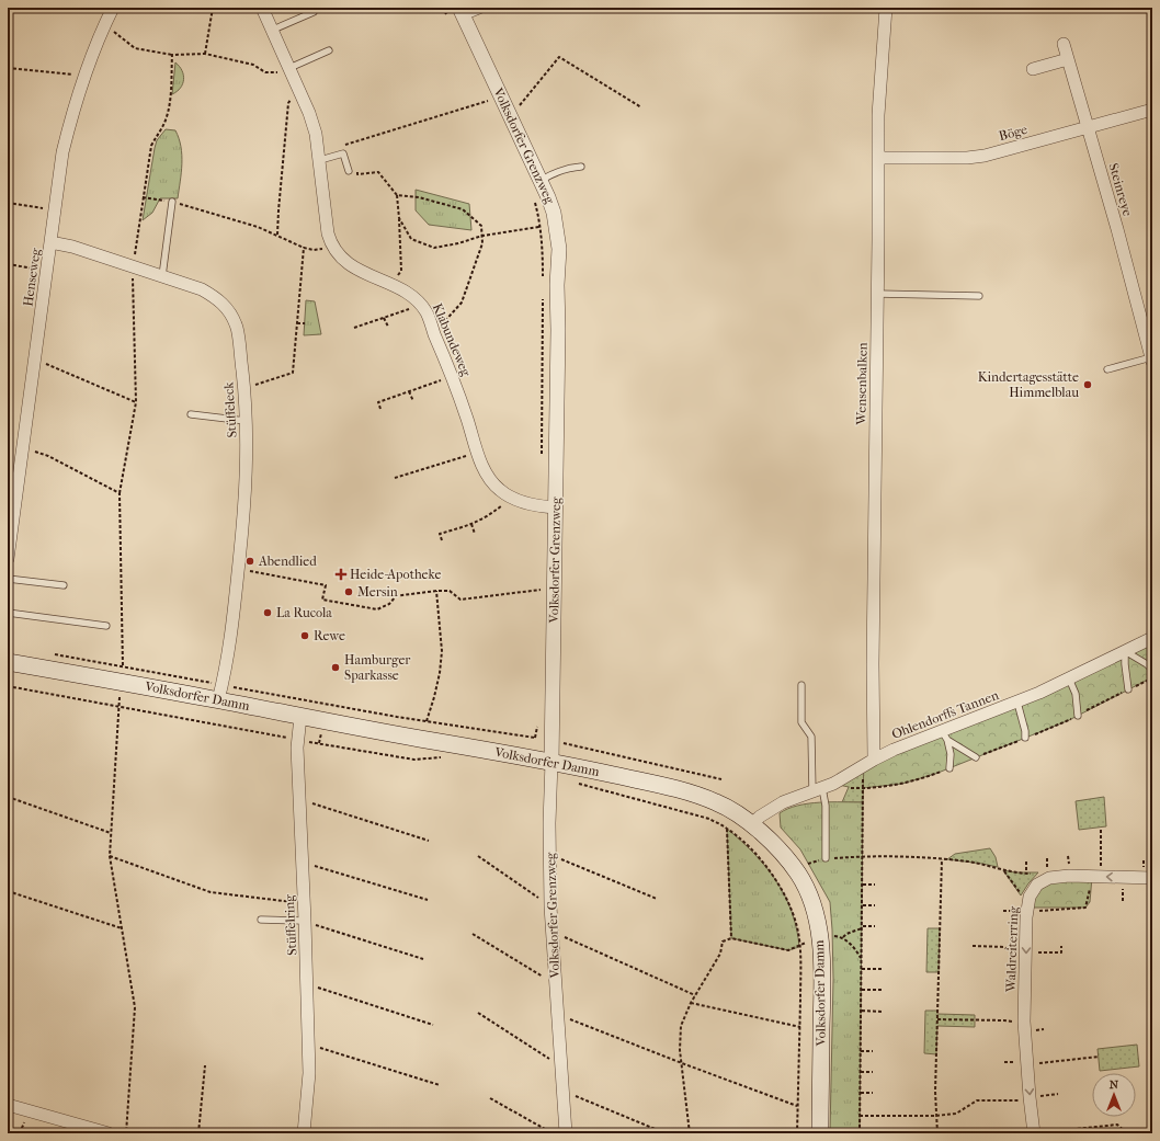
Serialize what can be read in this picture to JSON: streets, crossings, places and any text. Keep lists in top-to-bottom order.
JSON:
{
  "streets": {
    "main road": ["Volksdorfer Damm"],
    "street": [
      "Böge",
      "Volksdorfer Grenzweg",
      "Steinreye",
      "Henseweg",
      "Klabundeweg",
      "Wensenbalken",
      "Stüffeleck",
      "Ohlendorffs Tannen",
      "Stüffelring",
      "Waldreiterring"
    ]
  },
  "crossings": [
    ["Böge", "Steinreye"],
    ["Böge", "Wensenbalken"],
    ["Volksdorfer Grenzweg", "Klabundeweg"],
    ["Volksdorfer Grenzweg", "Volksdorfer Damm"],
    ["Henseweg", "Stüffeleck"],
    ["Wensenbalken", "Ohlendorffs Tannen"],
    ["Stüffeleck", "Volksdorfer Damm"],
    ["Volksdorfer Damm", "Ohlendorffs Tannen"],
    ["Volksdorfer Damm", "Stüffelring"]
  ],
  "places": {
    "other": [
      "Kindertagesstätte Himmelblau",
      "Abendlied",
      "Mersin",
      "La Rucola",
      "Rewe",
      "Hamburger Sparkasse"
    ],
    "health": ["Heide-Apotheke"]
  },
  "north": "top"
}
